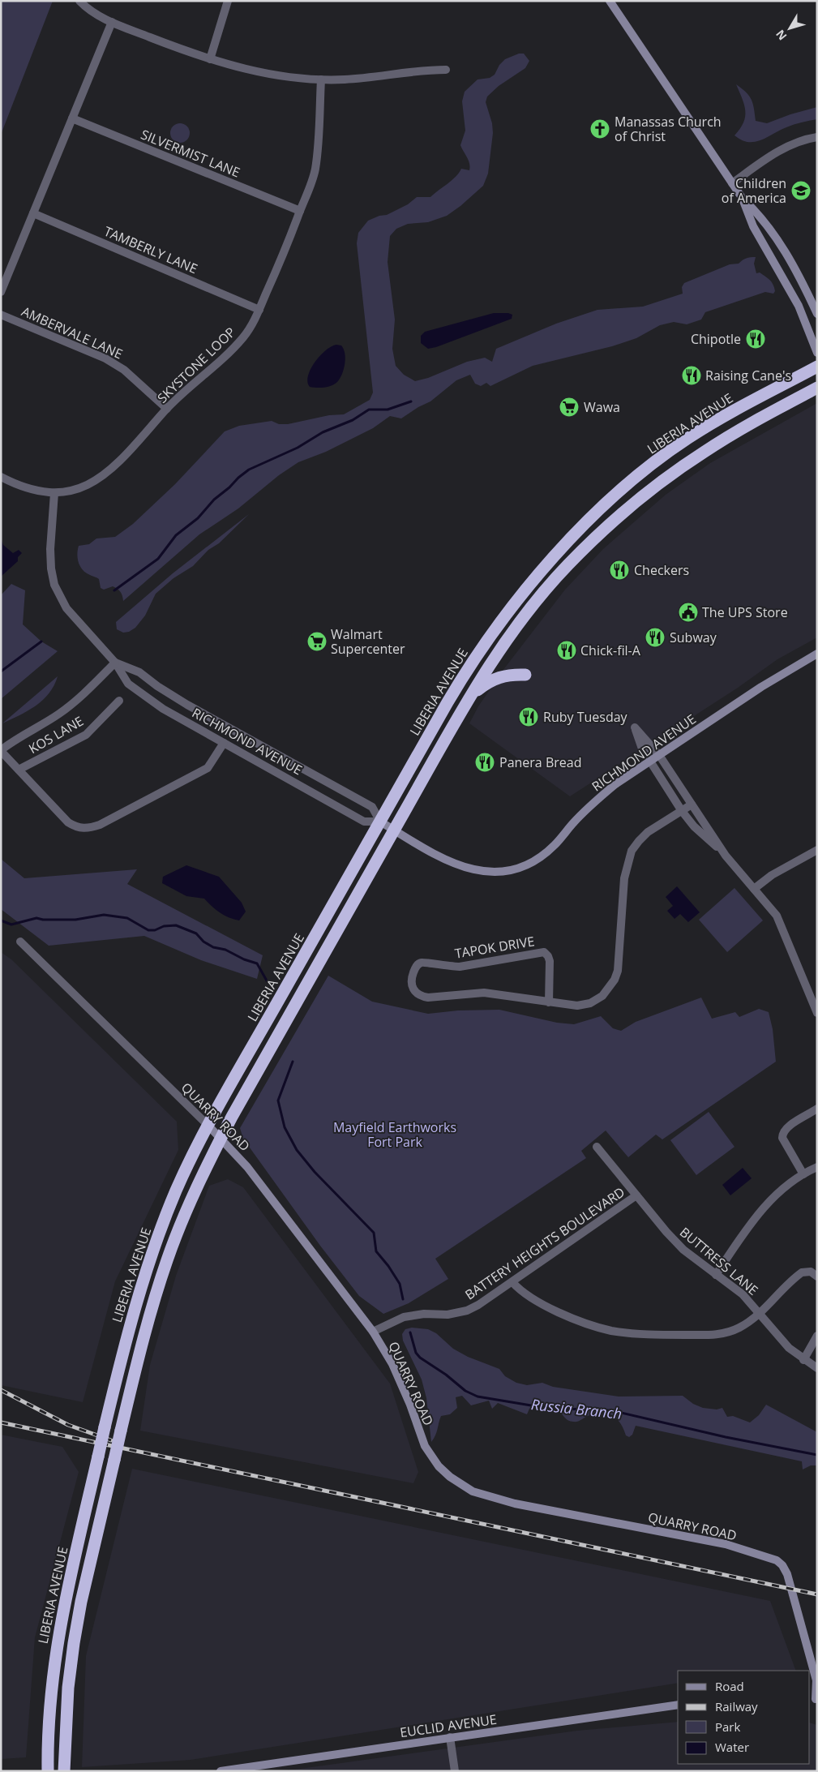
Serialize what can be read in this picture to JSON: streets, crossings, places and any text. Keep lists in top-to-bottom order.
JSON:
{
  "streets": {
    "highway": ["LIBERIA AVENUE"],
    "street": [
      "SILVERMIST LANE",
      "TAMBERLY LANE",
      "AMBERVALE LANE",
      "SKYSTONE LOOP",
      "KOS LANE",
      "RICHMOND AVENUE",
      "TAPOK DRIVE",
      "QUARRY ROAD",
      "BATTERY HEIGHTS BOULEVARD",
      "BUTTRESS LANE",
      "EUCLID AVENUE"
    ]
  },
  "crossings": [
    ["SILVERMIST LANE", "SKYSTONE LOOP"],
    ["TAMBERLY LANE", "SKYSTONE LOOP"],
    ["AMBERVALE LANE", "SKYSTONE LOOP"],
    ["SKYSTONE LOOP", "RICHMOND AVENUE"],
    ["LIBERIA AVENUE", "RICHMOND AVENUE"],
    ["LIBERIA AVENUE", "QUARRY ROAD"],
    ["QUARRY ROAD", "BATTERY HEIGHTS BOULEVARD"],
    ["BATTERY HEIGHTS BOULEVARD", "BUTTRESS LANE"]
  ],
  "water": ["Russia Branch"],
  "parks": ["Mayfield Earthworks Fort Park"],
  "places": {
    "church": ["Manassas Church of Christ"],
    "school or university": ["Children of America"],
    "restaurant": [
      "Chipotle",
      "Raising Cane's",
      "Checkers",
      "Subway",
      "Chick-fil-A",
      "Ruby Tuesday",
      "Panera Bread"
    ],
    "supermarket": ["Wawa", "Walmart Supercenter"],
    "public building": ["The UPS Store"]
  },
  "legend": [
    "Road",
    "Railway",
    "Park",
    "Water"
  ],
  "north": "bottom left"
}
